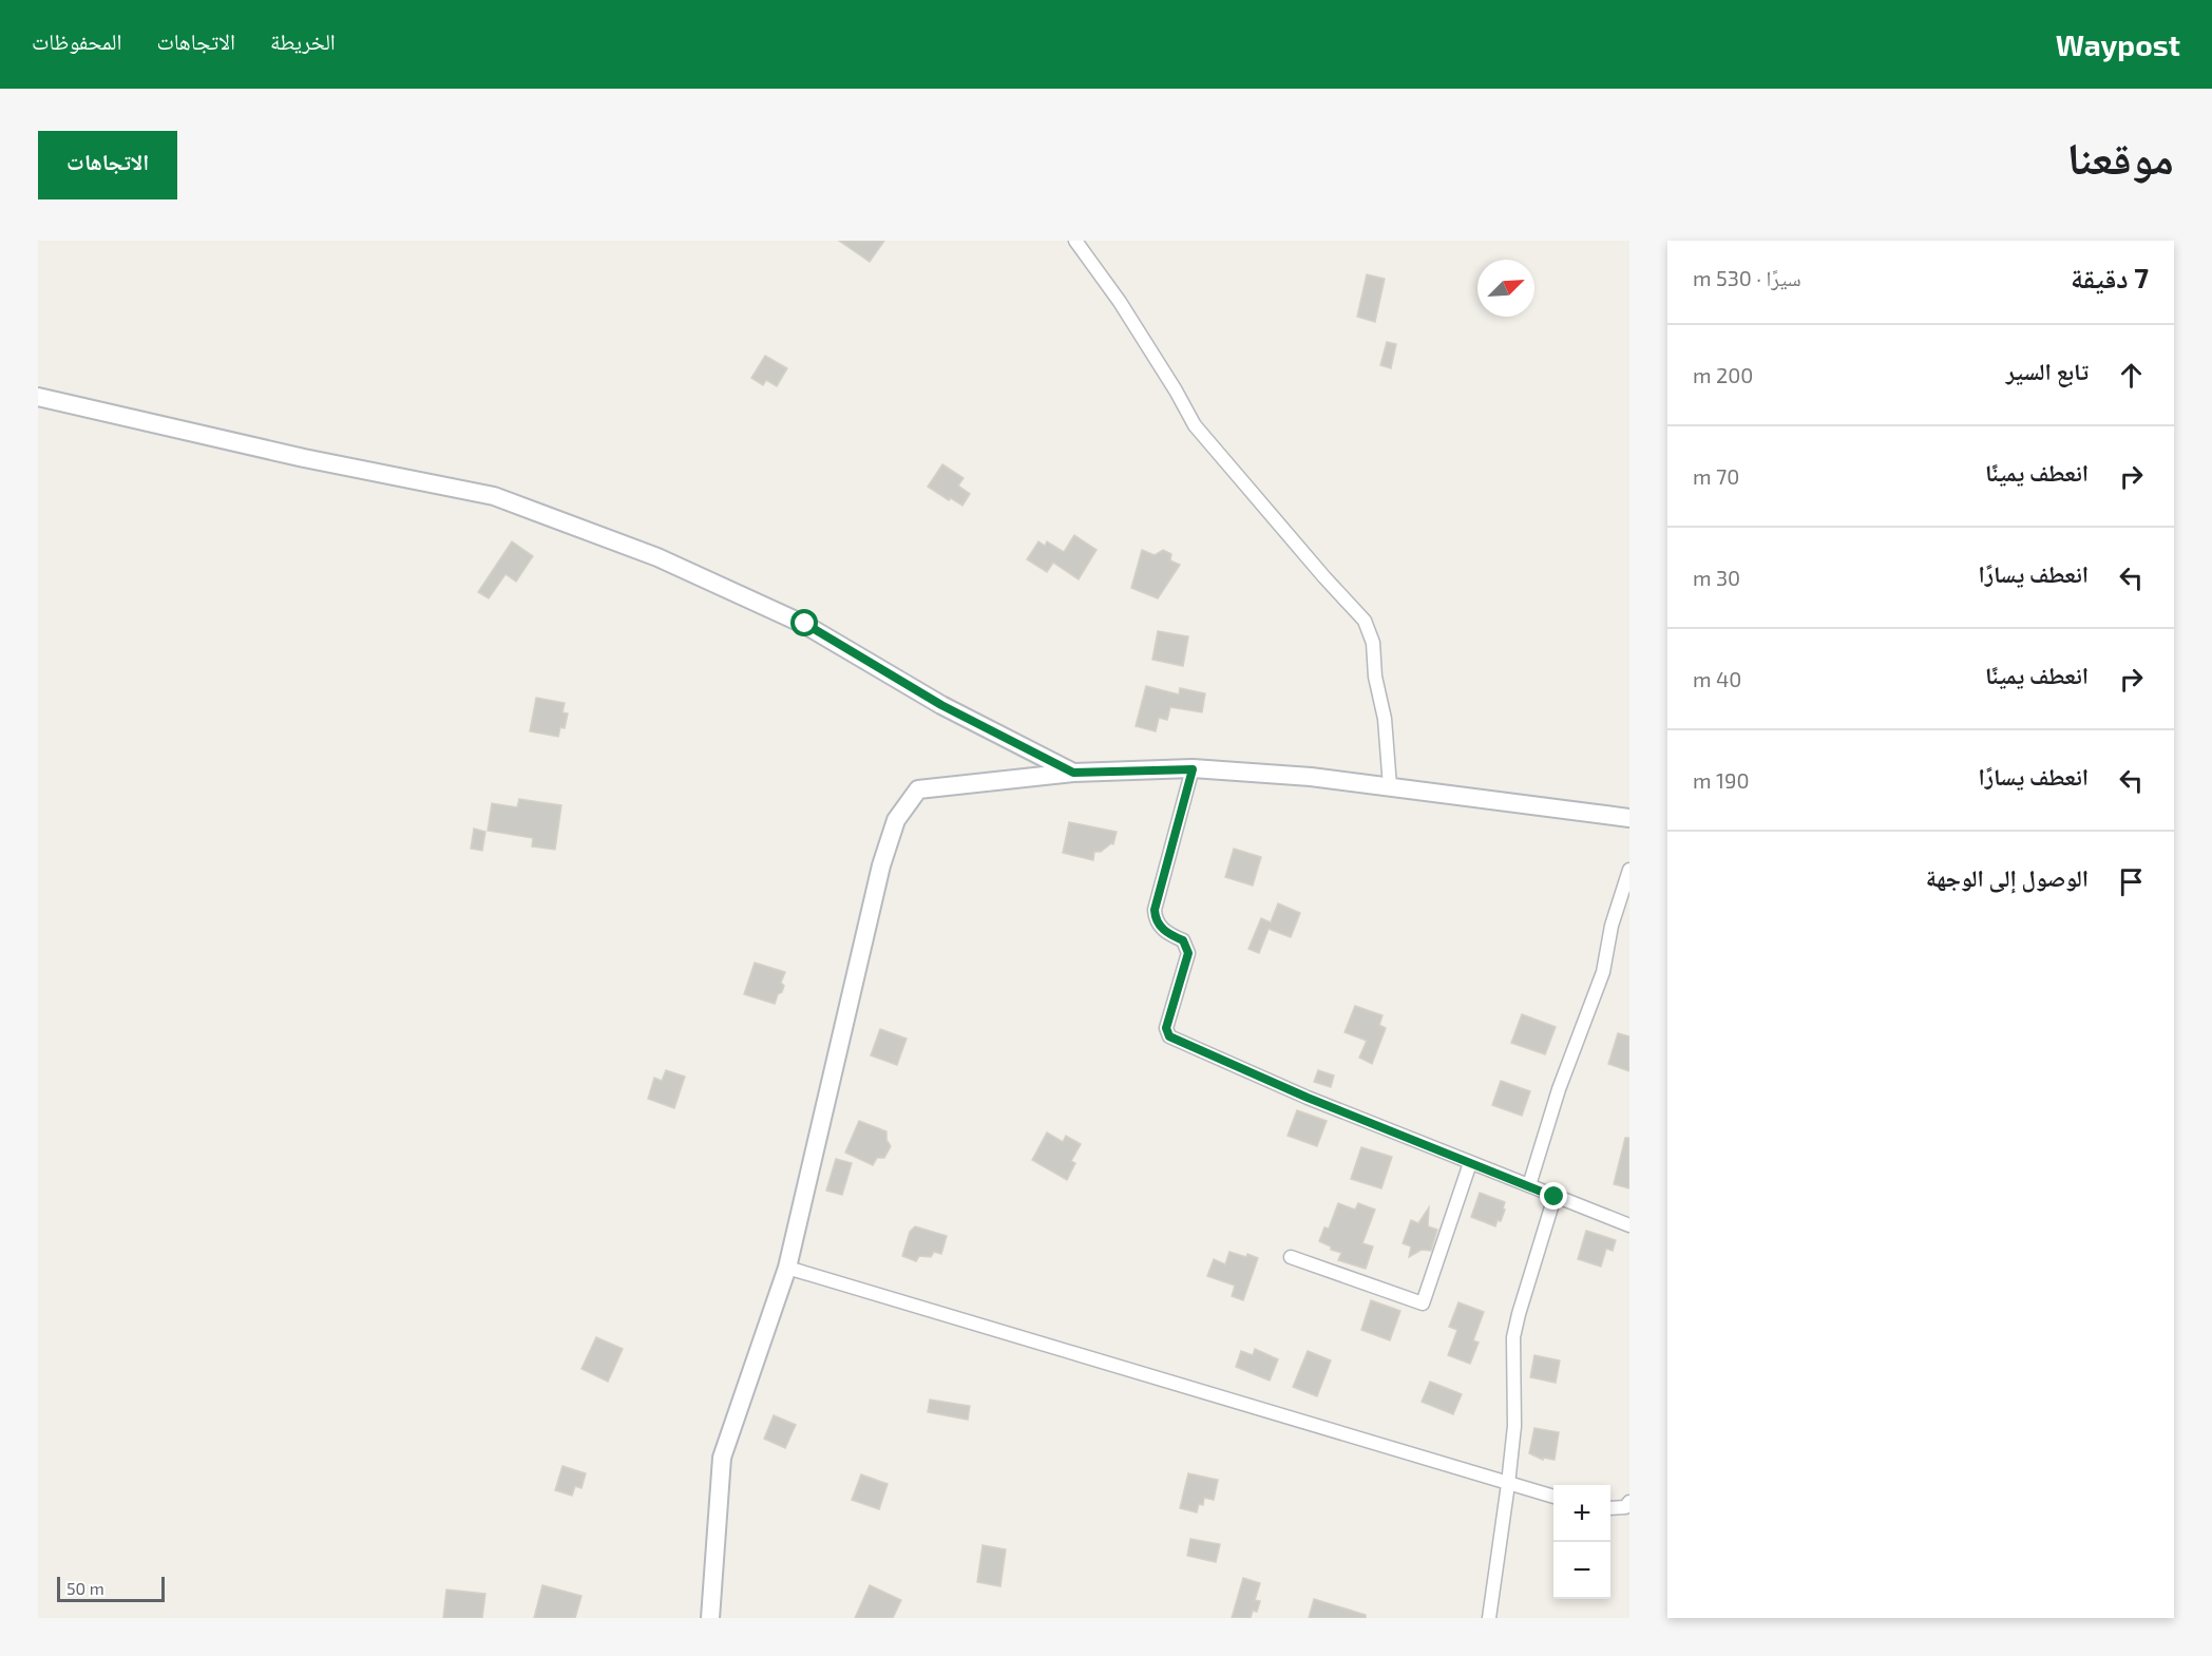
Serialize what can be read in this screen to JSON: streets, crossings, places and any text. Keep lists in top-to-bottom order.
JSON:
{
  "scale_bar": "50 m",
  "north": "top right",
  "page": {
    "header": "Waypost",
    "nav": ["الخريطة", "الاتجاهات", "المحفوظات"],
    "title": "موقعنا",
    "buttons": "الاتجاهات",
    "heading": ["7 دقيقة", "سيرًا · 530 m"],
    "list": [
      ["تابع السير", "200 m"],
      ["انعطف يمينًا", "70 m"],
      ["انعطف يسارًا", "30 m"],
      ["انعطف يمينًا", "40 m"],
      ["انعطف يسارًا", "190 m"],
      "الوصول إلى الوجهة"
    ],
    "map_buttons": ["+", "−"],
    "scale": "50 m"
  }
}
